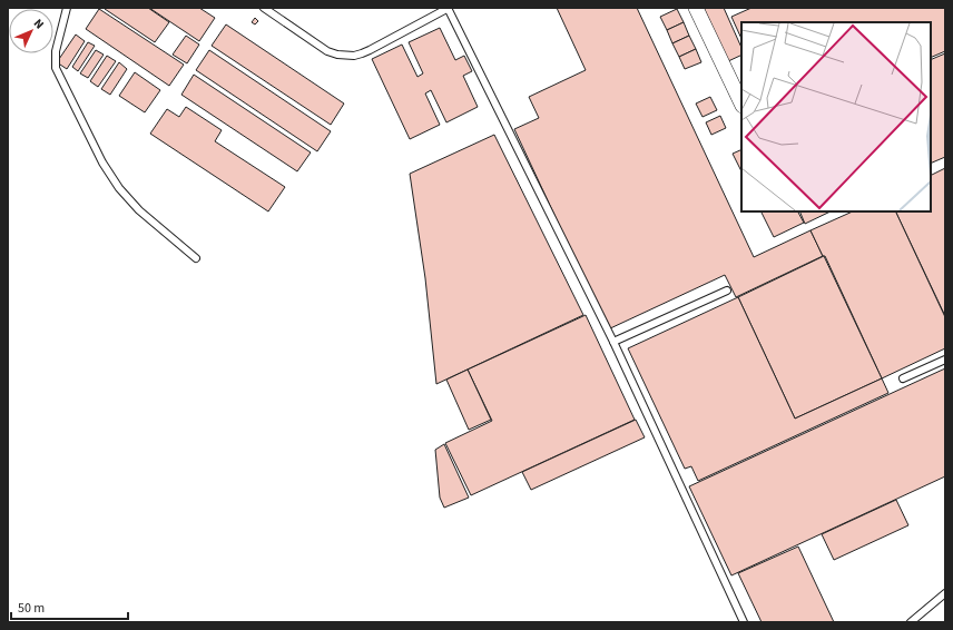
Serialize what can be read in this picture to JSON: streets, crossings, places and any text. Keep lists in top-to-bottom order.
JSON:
{
  "scale_bar": "50 m",
  "north": "top right"
}
